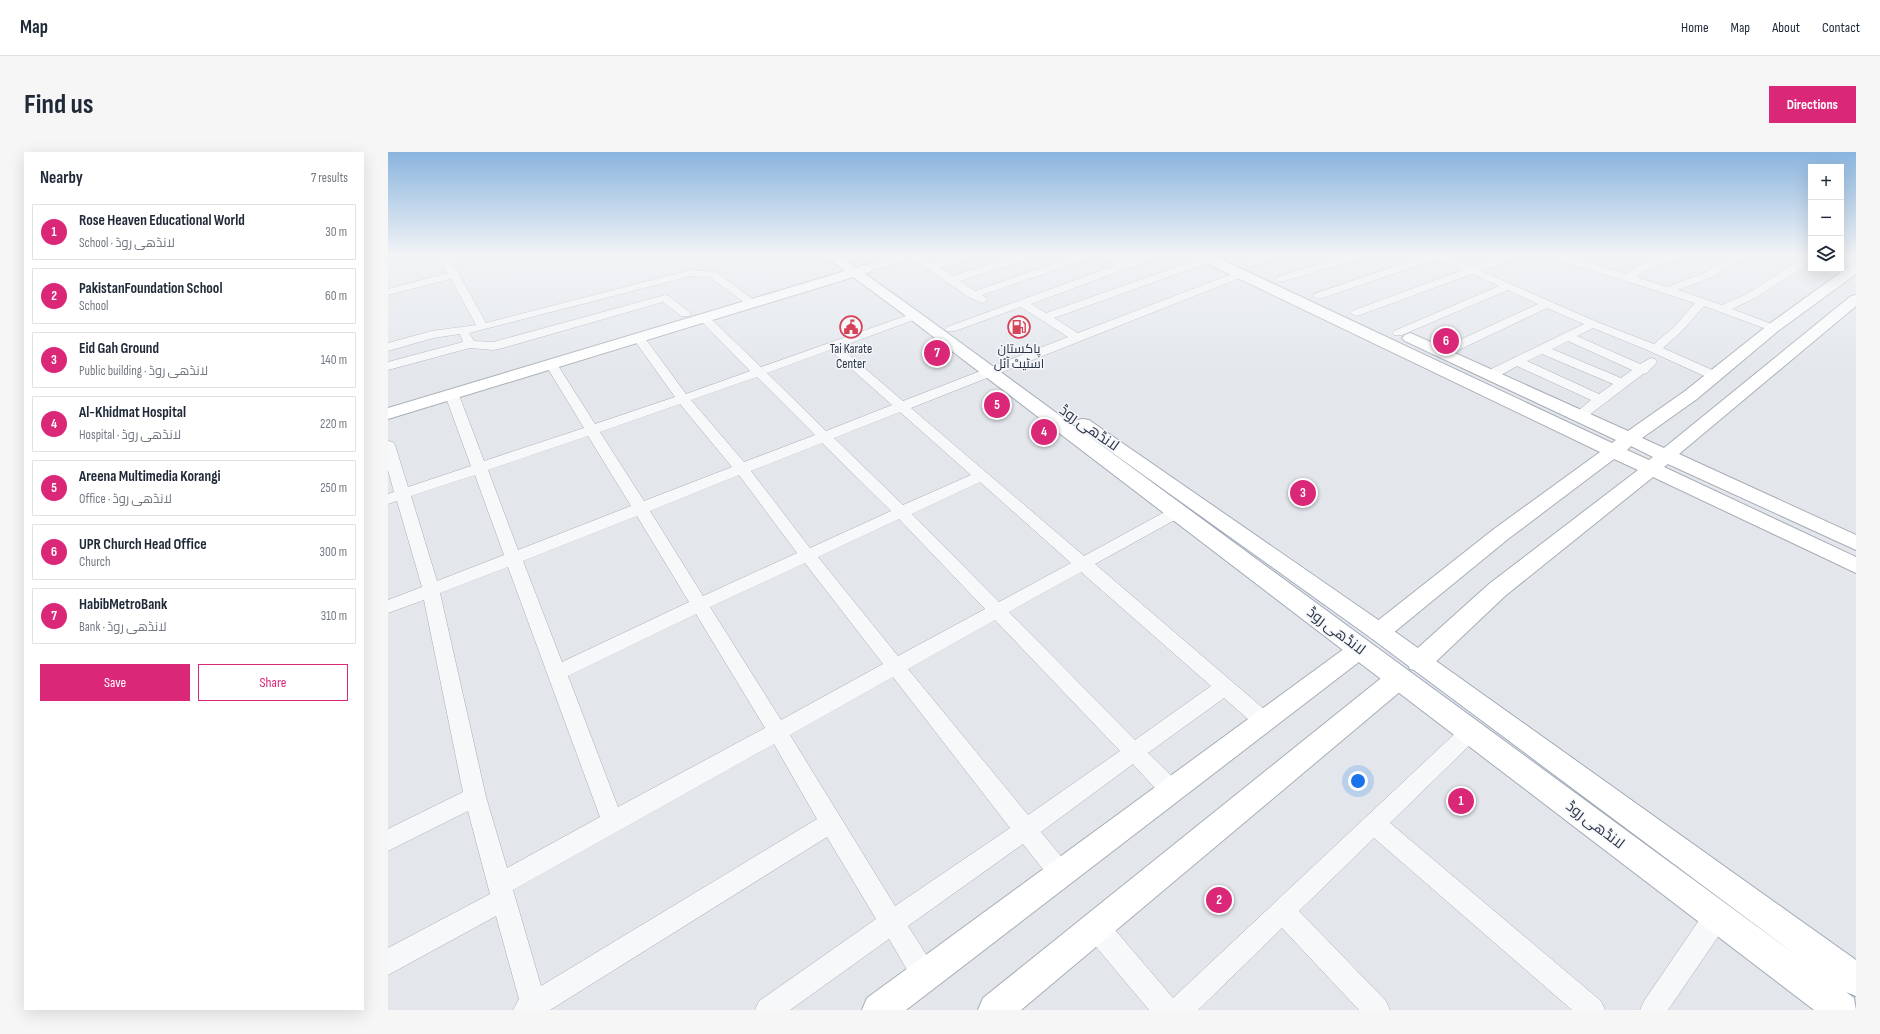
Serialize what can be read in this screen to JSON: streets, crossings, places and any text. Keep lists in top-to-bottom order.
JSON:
{
  "streets": {
    "street": ["لانڈھی روڈ"]
  },
  "places": {
    "public building": ["Tai Karate Center"],
    "fuel station": ["پاکستان اسٹیٹ آئل"]
  },
  "page": {
    "header": "Map",
    "nav": [
      "Home",
      "Map",
      "About",
      "Contact"
    ],
    "buttons": [
      "Directions",
      ["Save", "Share"]
    ],
    "title": "Find us",
    "heading": ["Nearby", "7 results"],
    "map_buttons": ["+", "−"],
    "list": [
      {
        "mark": "1",
        "name": "Rose Heaven Educational World",
        "note": "School · لانڈھی روڈ",
        "value": "30 m"
      },
      {
        "mark": "2",
        "name": "PakistanFoundation School",
        "note": "School",
        "value": "60 m"
      },
      {
        "mark": "3",
        "name": "Eid Gah Ground",
        "note": "Public building · لانڈھی روڈ",
        "value": "140 m"
      },
      {
        "mark": "4",
        "name": "Al-Khidmat Hospital",
        "note": "Hospital · لانڈھی روڈ",
        "value": "220 m"
      },
      {
        "mark": "5",
        "name": "Areena Multimedia Korangi",
        "note": "Office · لانڈھی روڈ",
        "value": "250 m"
      },
      {
        "mark": "6",
        "name": "UPR Church Head Office",
        "note": "Church",
        "value": "300 m"
      },
      {
        "mark": "7",
        "name": "HabibMetroBank",
        "note": "Bank · لانڈھی روڈ",
        "value": "310 m"
      }
    ],
    "pins": [
      "6",
      "7",
      "5",
      "4",
      "3",
      "1",
      "2"
    ]
  }
}
